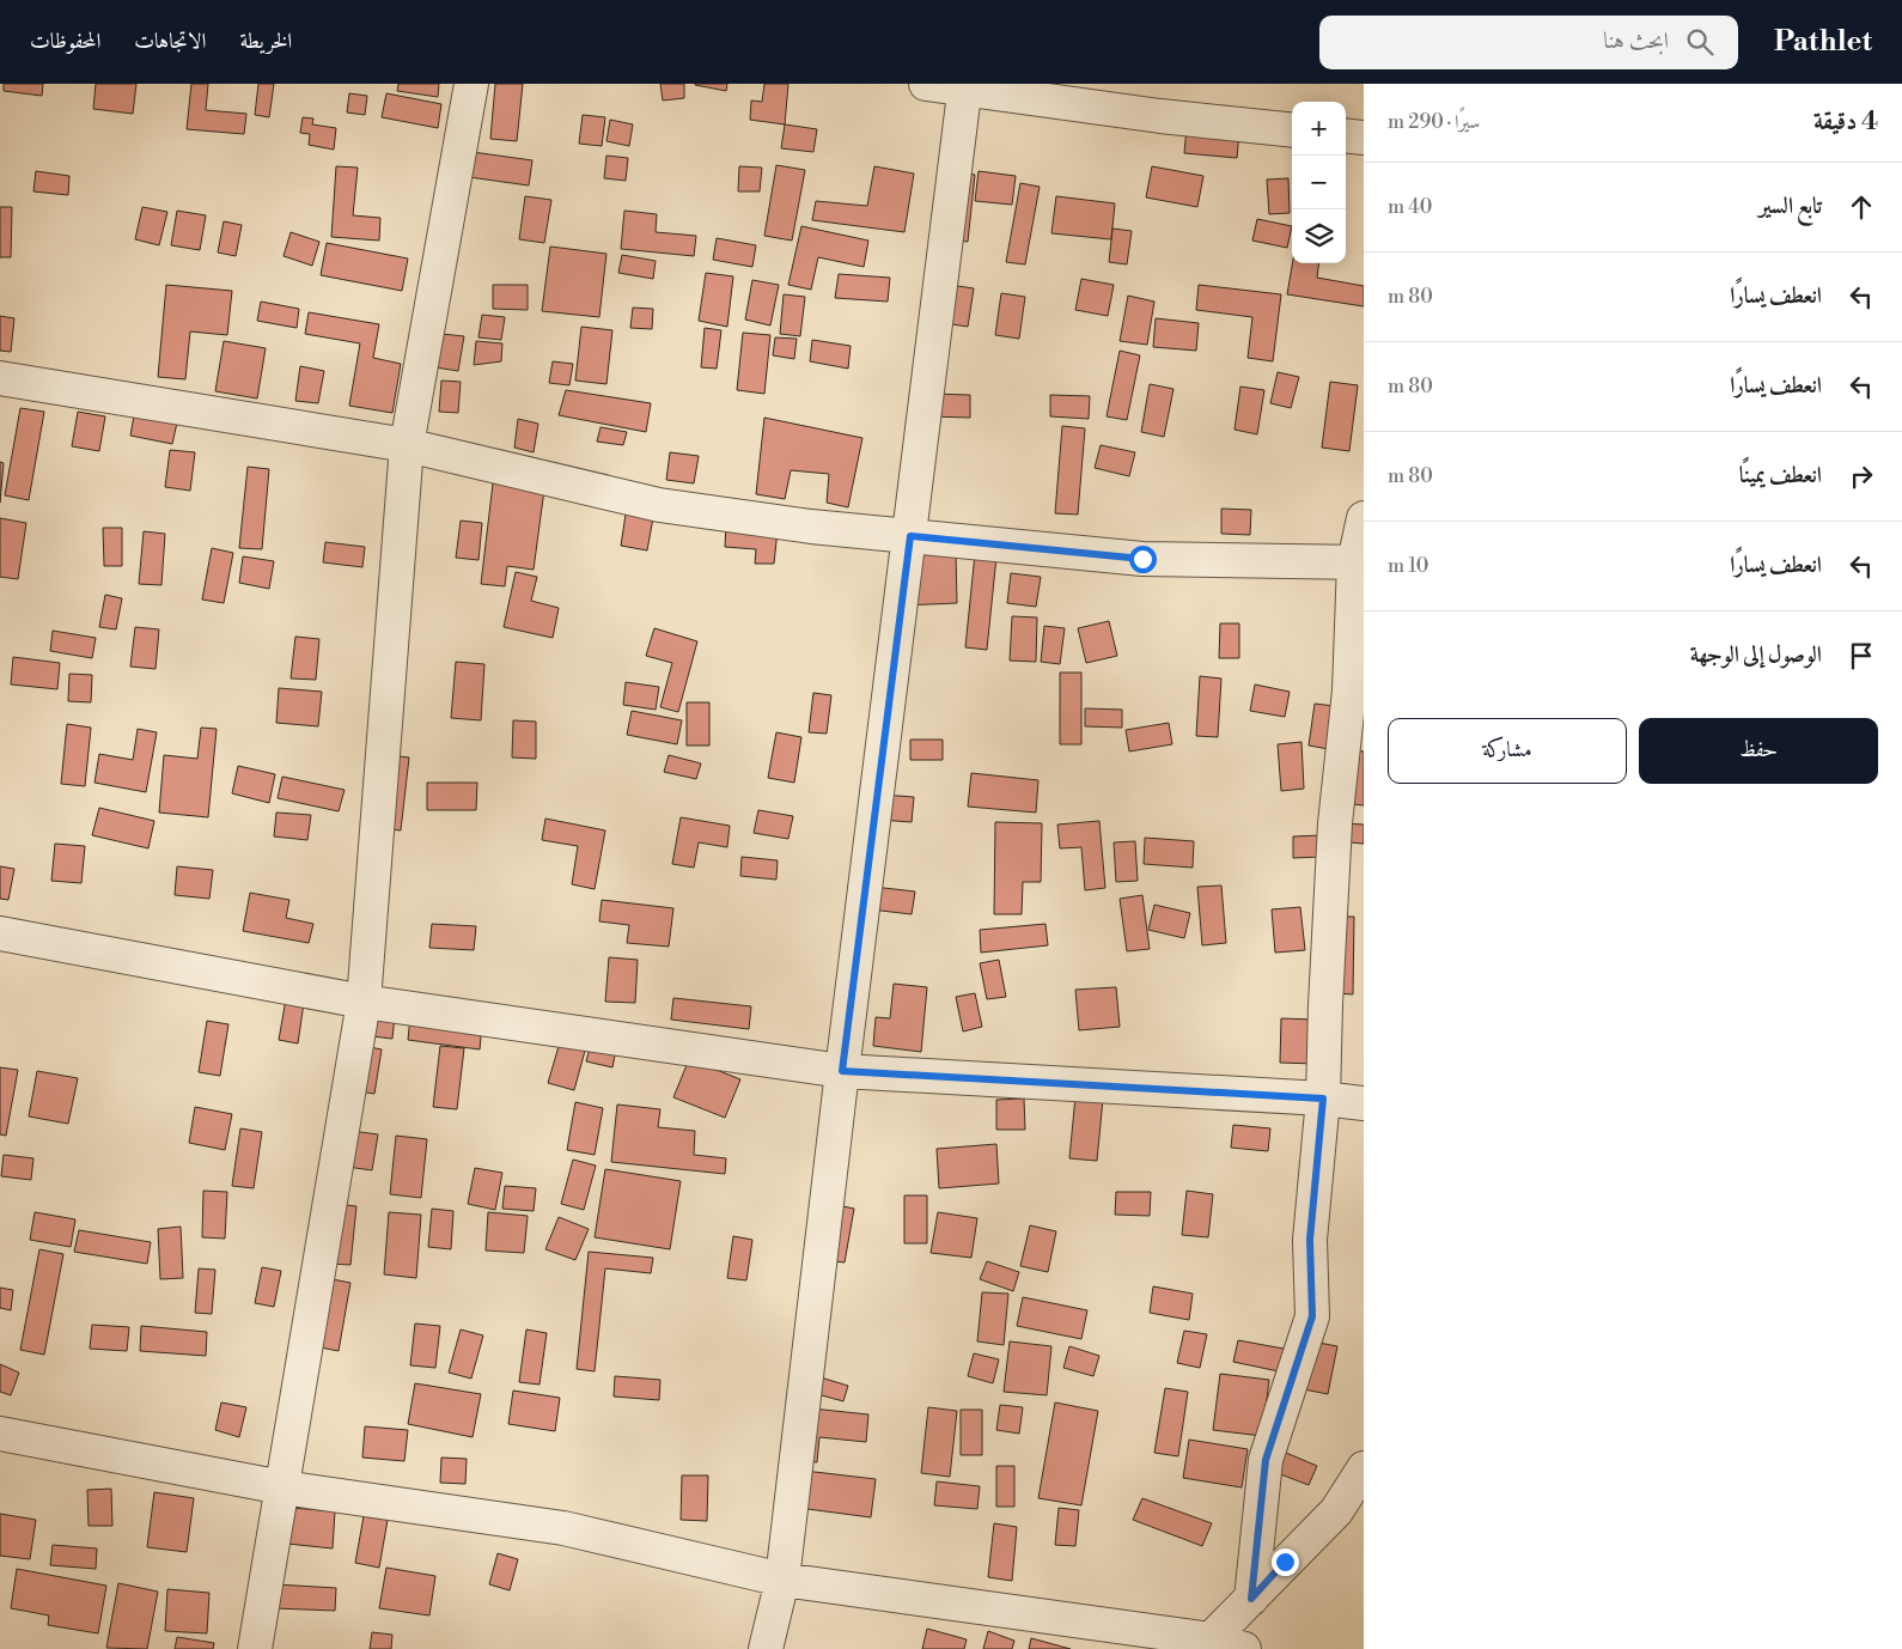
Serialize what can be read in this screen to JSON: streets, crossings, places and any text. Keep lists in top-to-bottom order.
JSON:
{
  "page": {
    "header": "Pathlet",
    "search": "ابحث هنا",
    "nav": ["الخريطة", "الاتجاهات", "المحفوظات"],
    "heading": ["4 دقيقة", "سيرًا · 290 m"],
    "map_buttons": ["+", "−"],
    "list": [
      ["تابع السير", "40 m"],
      ["انعطف يسارًا", "80 m"],
      ["انعطف يسارًا", "80 m"],
      ["انعطف يمينًا", "80 m"],
      ["انعطف يسارًا", "10 m"],
      "الوصول إلى الوجهة"
    ],
    "buttons": ["حفظ", "مشاركة"]
  }
}
